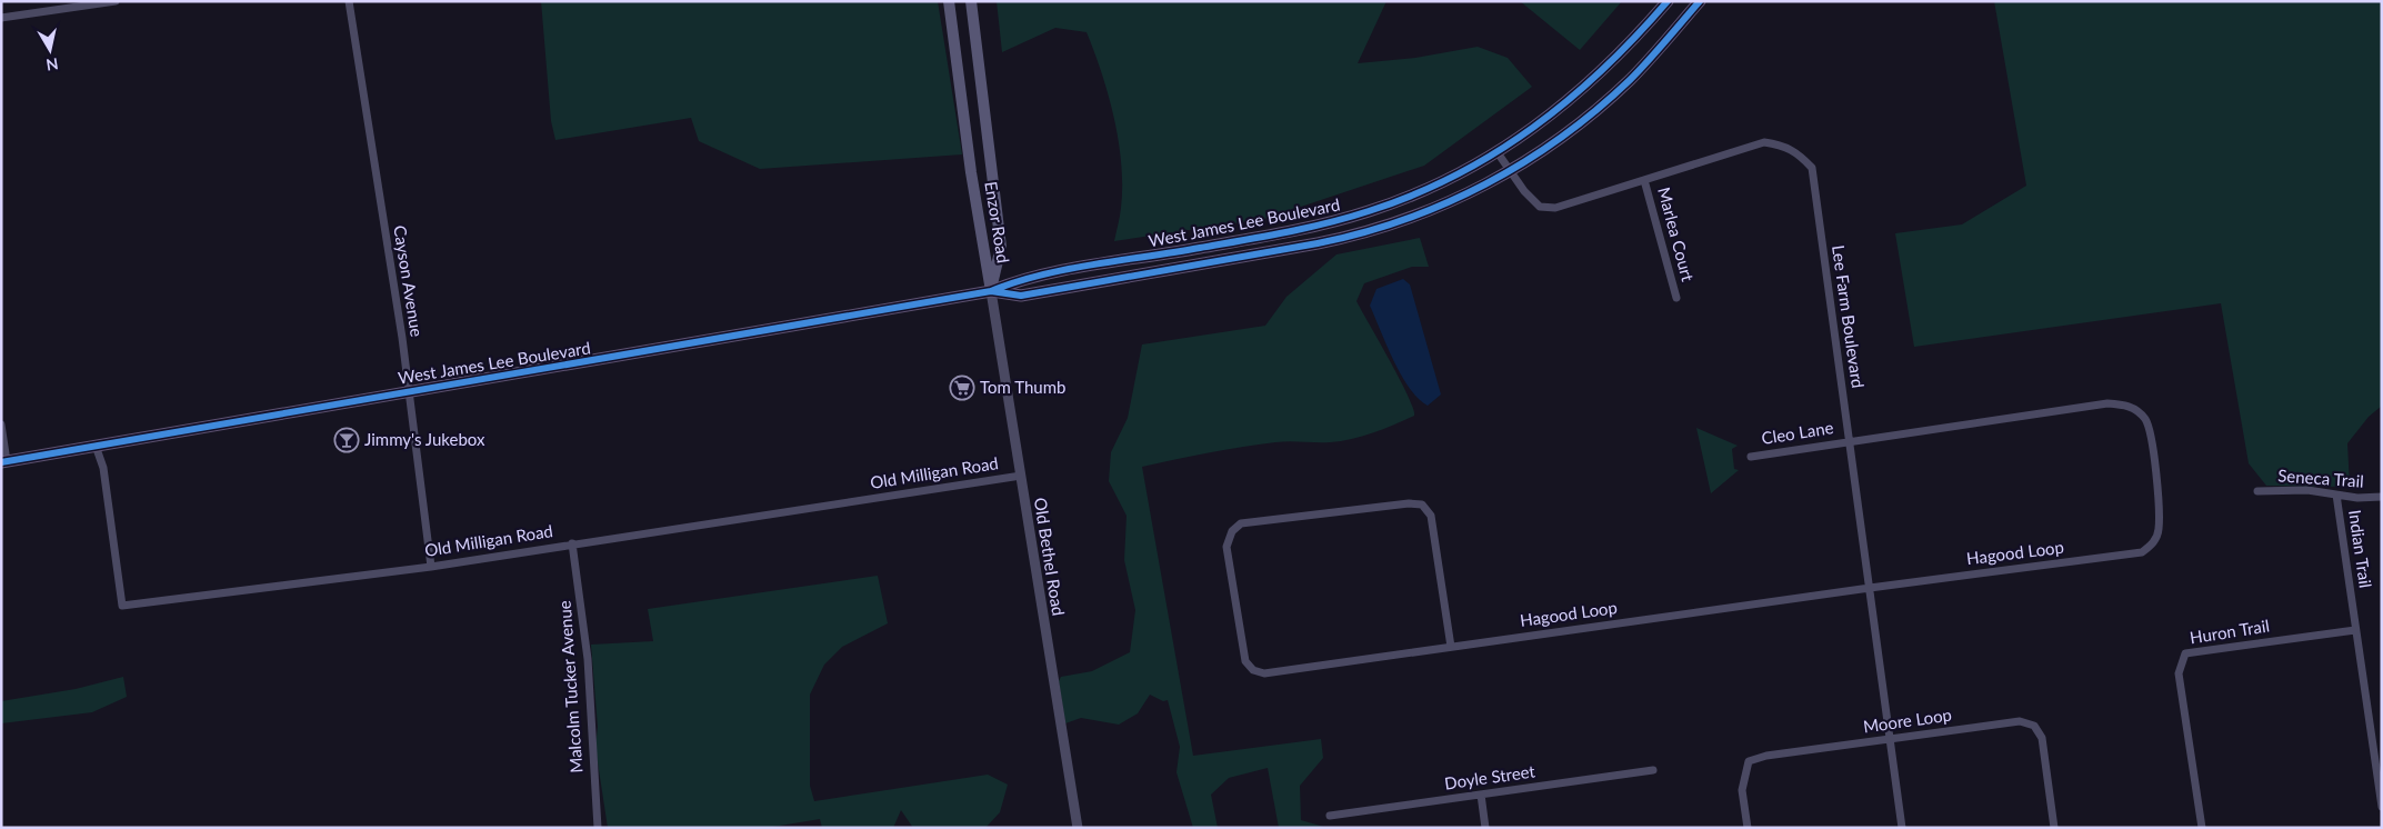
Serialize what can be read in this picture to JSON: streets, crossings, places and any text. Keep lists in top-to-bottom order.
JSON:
{
  "streets": {
    "main road": ["Enzor Road", "West James Lee Boulevard"],
    "street": [
      "Marlea Court",
      "Cayson Avenue",
      "Lee Farm Boulevard",
      "Cleo Lane",
      "Old Milligan Road",
      "Seneca Trail",
      "Indian Trail",
      "Hagood Loop",
      "Old Bethel Road",
      "Huron Trail",
      "Malcolm Tucker Avenue",
      "Moore Loop",
      "Doyle Street"
    ]
  },
  "crossings": [
    ["Enzor Road", "West James Lee Boulevard"],
    ["Enzor Road", "Old Bethel Road"],
    ["West James Lee Boulevard", "Cayson Avenue"],
    ["West James Lee Boulevard", "Lee Farm Boulevard"],
    ["West James Lee Boulevard", "Old Milligan Road"],
    ["West James Lee Boulevard", "Old Bethel Road"],
    ["Marlea Court", "Lee Farm Boulevard"],
    ["Cayson Avenue", "Old Milligan Road"],
    ["Lee Farm Boulevard", "Cleo Lane"],
    ["Lee Farm Boulevard", "Hagood Loop"],
    ["Lee Farm Boulevard", "Moore Loop"],
    ["Cleo Lane", "Hagood Loop"],
    ["Old Milligan Road", "Old Bethel Road"],
    ["Old Milligan Road", "Malcolm Tucker Avenue"],
    ["Seneca Trail", "Indian Trail"],
    ["Indian Trail", "Huron Trail"]
  ],
  "places": {
    "supermarket": ["Tom Thumb"],
    "bar": ["Jimmy's Jukebox"]
  },
  "north": "bottom"
}
